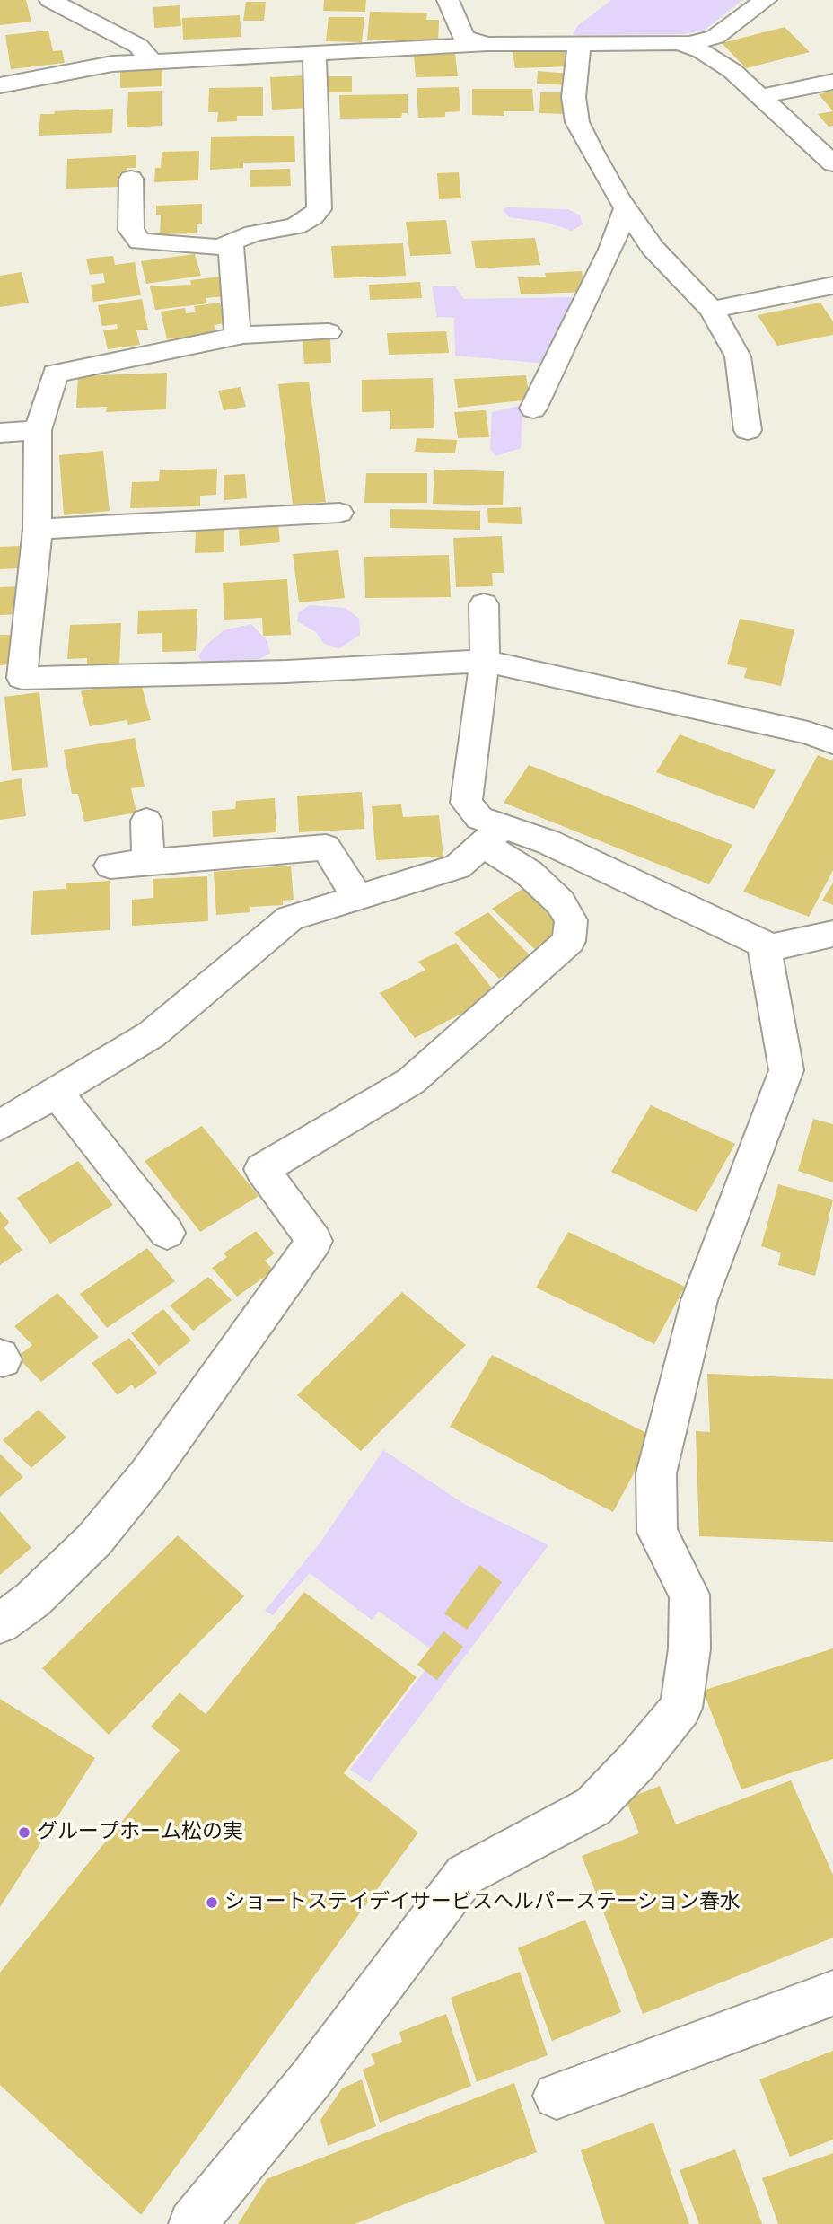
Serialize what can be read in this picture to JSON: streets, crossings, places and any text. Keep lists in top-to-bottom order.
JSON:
{
  "places": ["グループホーム松の実", "ショートステイデイサービスヘルパーステーション春水"]
}
